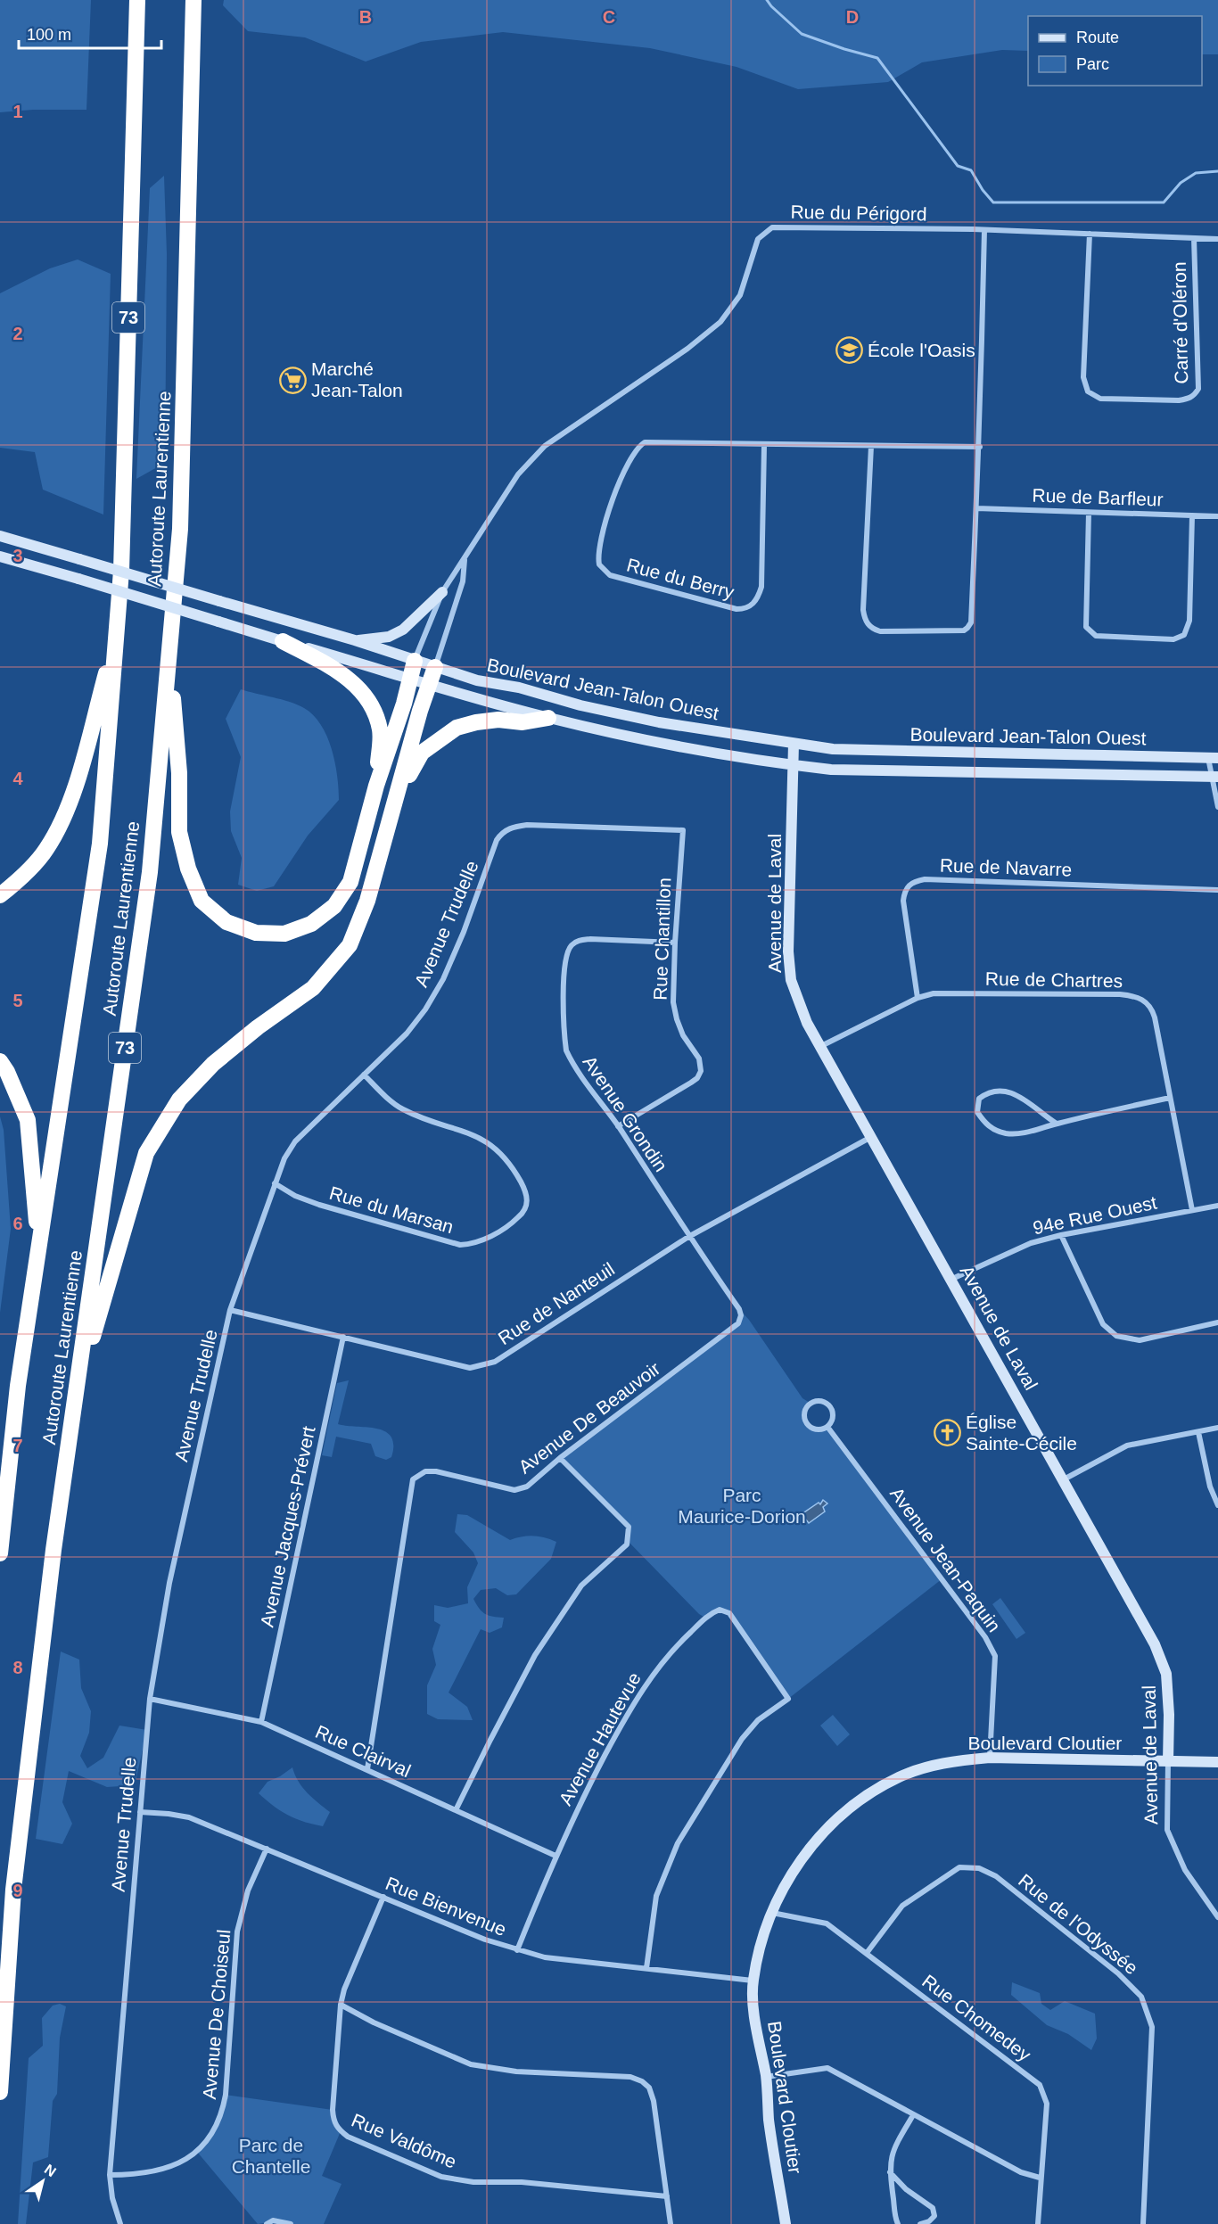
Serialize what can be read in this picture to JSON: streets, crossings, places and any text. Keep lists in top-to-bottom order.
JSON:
{
  "streets": {
    "highway": ["73", "Autoroute Laurentienne"],
    "street": [
      "Rue du Périgord",
      "Carré d'Oléron",
      "Rue de Barfleur",
      "Rue du Berry",
      "Boulevard Jean-Talon Ouest",
      "Rue de Navarre",
      "Avenue de Laval",
      "Avenue Trudelle",
      "Rue Chantillon",
      "Rue de Chartres",
      "Avenue Grondin",
      "Rue du Marsan",
      "94e Rue Ouest",
      "Rue de Nanteuil",
      "Avenue De Beauvoir",
      "Avenue Jacques-Prévert",
      "Avenue Jean-Paquin",
      "Avenue Hautevue",
      "Boulevard Cloutier",
      "Rue Clairval",
      "Rue Bienvenue",
      "Rue de l'Odyssée",
      "Avenue De Choiseul",
      "Rue Chomedey",
      "Rue Valdôme"
    ]
  },
  "crossings": [
    ["Rue du Périgord", "Carré d'Oléron"],
    ["Rue du Périgord", "Boulevard Jean-Talon Ouest"],
    ["Boulevard Jean-Talon Ouest", "Avenue de Laval"],
    ["Rue de Navarre", "Rue de Chartres"],
    ["Avenue de Laval", "Rue de Chartres"],
    ["Avenue de Laval", "94e Rue Ouest"],
    ["Avenue de Laval", "Rue de Nanteuil"],
    ["Avenue de Laval", "Boulevard Cloutier"],
    ["Avenue Trudelle", "Rue Chantillon"],
    ["Avenue Trudelle", "Rue du Marsan"],
    ["Avenue Trudelle", "Rue de Nanteuil"],
    ["Avenue Trudelle", "Rue Clairval"],
    ["Avenue Trudelle", "Rue Bienvenue"],
    ["Avenue Trudelle", "Avenue De Choiseul"],
    ["Rue Chantillon", "Avenue Grondin"],
    ["Rue de Chartres", "94e Rue Ouest"],
    ["Avenue Grondin", "Rue de Nanteuil"],
    ["Avenue Grondin", "Avenue De Beauvoir"],
    ["Rue de Nanteuil", "Avenue De Beauvoir"],
    ["Rue de Nanteuil", "Avenue Jacques-Prévert"],
    ["Avenue De Beauvoir", "Rue Clairval"],
    ["Avenue Jacques-Prévert", "Rue Clairval"],
    ["Avenue Jean-Paquin", "Boulevard Cloutier"],
    ["Avenue Hautevue", "Rue Clairval"],
    ["Avenue Hautevue", "Rue Bienvenue"],
    ["Boulevard Cloutier", "Rue Bienvenue"],
    ["Boulevard Cloutier", "Rue Chomedey"],
    ["Rue Bienvenue", "Avenue De Choiseul"],
    ["Rue Bienvenue", "Rue Valdôme"],
    ["Rue de l'Odyssée", "Rue Chomedey"]
  ],
  "parks": ["Parc Maurice-Dorion", "Parc de Chantelle"],
  "places": {
    "school or university": ["École l'Oasis"],
    "supermarket": ["Marché Jean-Talon"],
    "church": ["Église Sainte-Cécile"]
  },
  "legend": ["Route", "Parc"],
  "scale_bar": "100 m",
  "north": "top right",
  "grid": {
    "columns": ["B", "C", "D"],
    "rows": [
      "1",
      "2",
      "3",
      "4",
      "5",
      "6",
      "7",
      "8",
      "9"
    ]
  }
}
